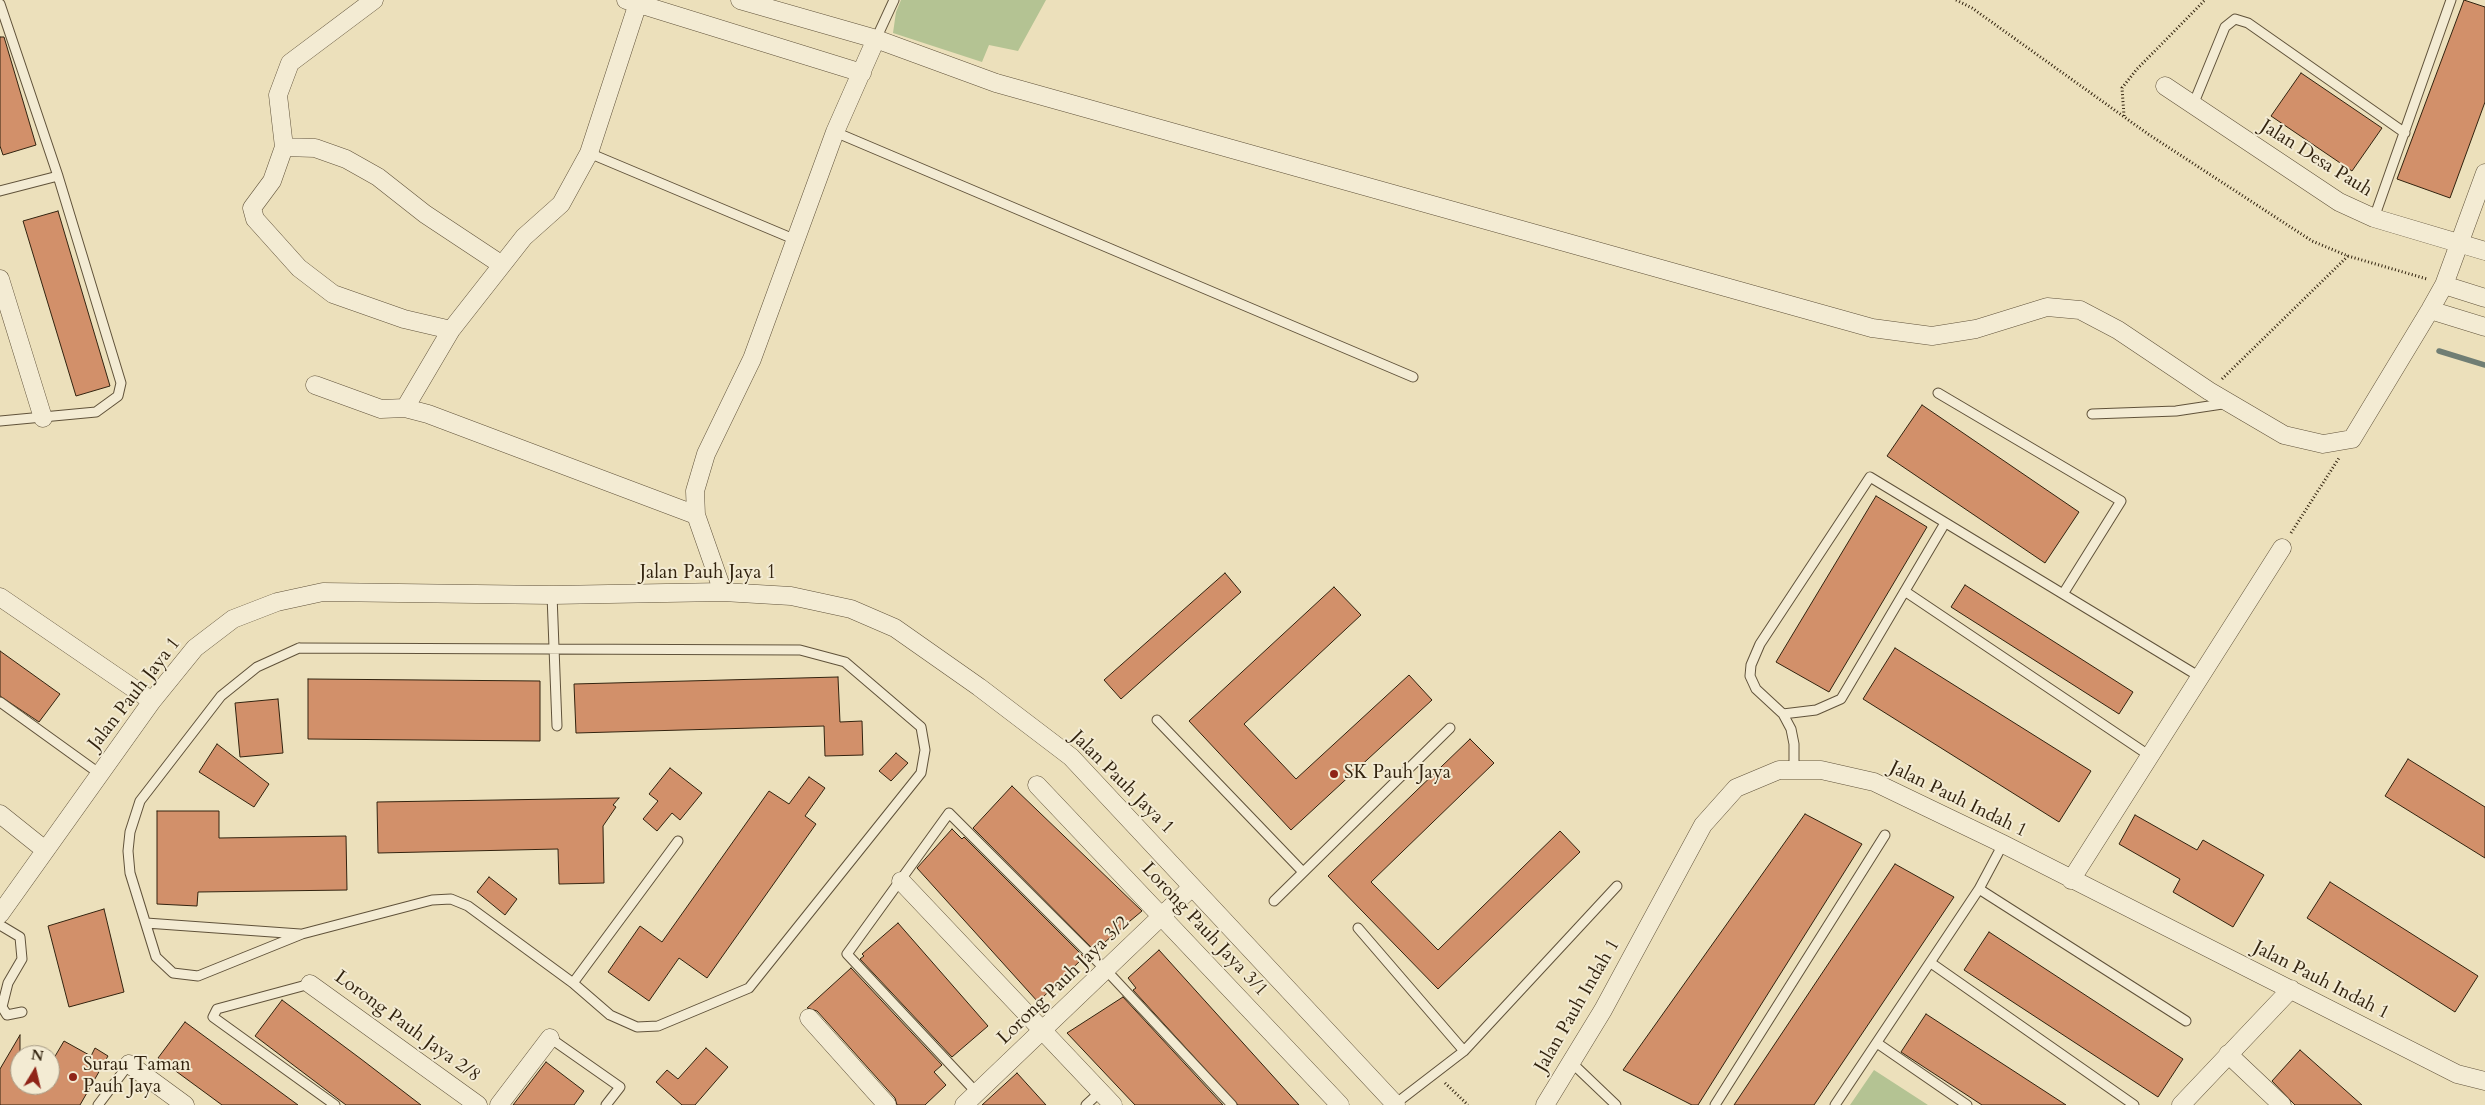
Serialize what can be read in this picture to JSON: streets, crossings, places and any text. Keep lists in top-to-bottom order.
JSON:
{
  "streets": {
    "street": [
      "Jalan Desa Pauh",
      "Jalan Pauh Jaya 1",
      "Jalan Pauh Indah 1",
      "Lorong Pauh Jaya 3/1",
      "Lorong Pauh Jaya 3/2",
      "Lorong Pauh Jaya 2/8"
    ]
  },
  "crossings": [
    ["Jalan Pauh Jaya 1", "Lorong Pauh Jaya 3/2"],
    ["Lorong Pauh Jaya 3/1", "Lorong Pauh Jaya 3/2"]
  ],
  "places": ["SK Pauh Jaya", "Surau Taman Pauh Jaya"],
  "north": "top"
}
